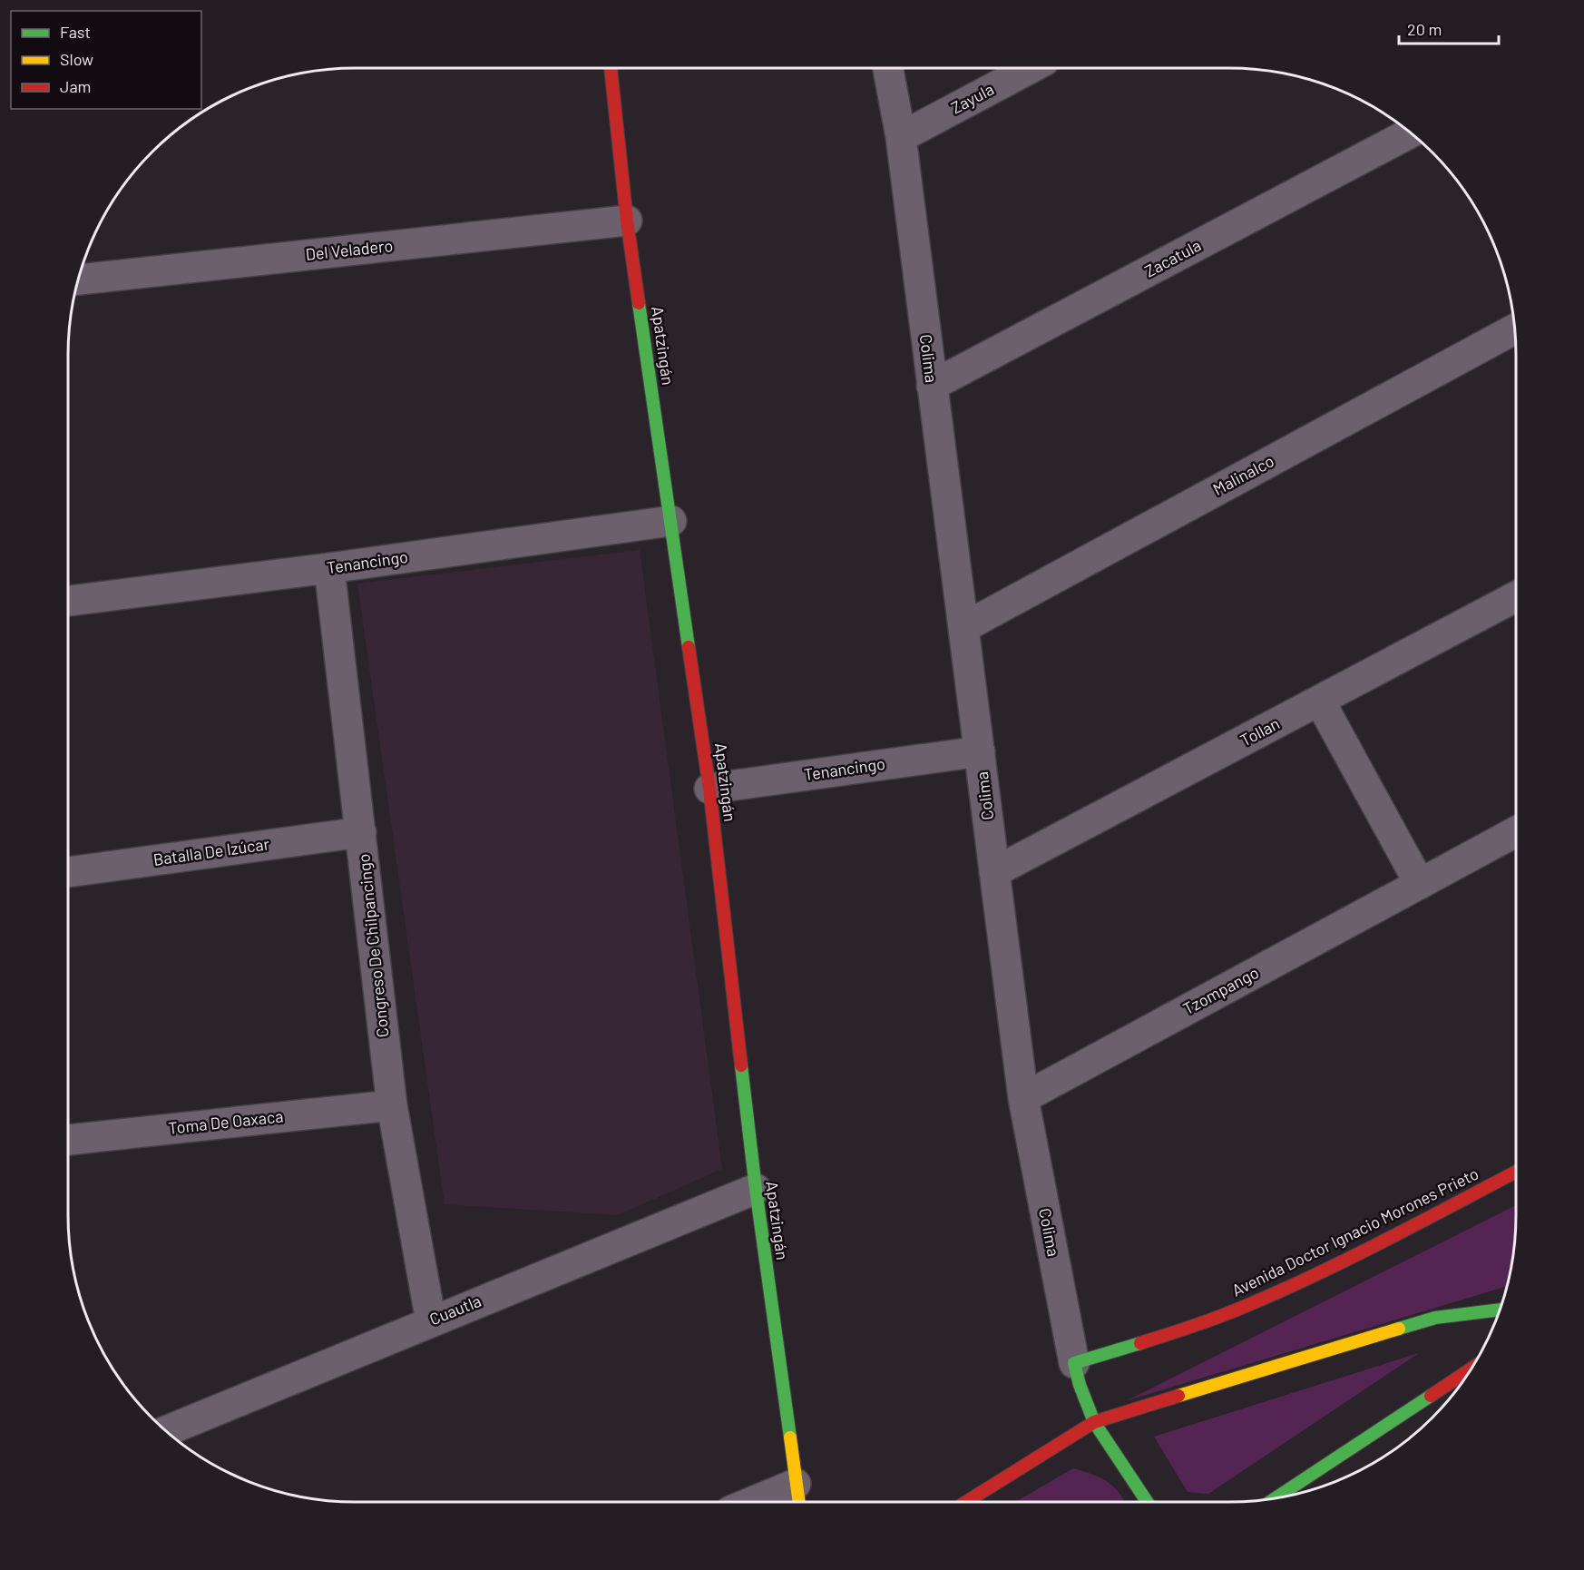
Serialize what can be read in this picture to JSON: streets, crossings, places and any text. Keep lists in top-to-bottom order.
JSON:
{
  "streets": {
    "main road": ["Apatzingán", "Colima", "Avenida Doctor Ignacio Morones Prieto"],
    "street": [
      "Zayula",
      "Del Veladero",
      "Zacatula",
      "Malinalco",
      "Tenancingo",
      "Tollan",
      "Batalla De Izúcar",
      "Congreso De Chilpancingo",
      "Tzompango",
      "Toma De Oaxaca",
      "Cuautla"
    ]
  },
  "crossings": [
    ["Zayula", "Colima"],
    ["Del Veladero", "Apatzingán"],
    ["Zacatula", "Colima"],
    ["Apatzingán", "Tenancingo"],
    ["Apatzingán", "Cuautla"],
    ["Colima", "Malinalco"],
    ["Colima", "Tenancingo"],
    ["Colima", "Tollan"],
    ["Colima", "Tzompango"],
    ["Colima", "Avenida Doctor Ignacio Morones Prieto"],
    ["Tenancingo", "Congreso De Chilpancingo"],
    ["Batalla De Izúcar", "Congreso De Chilpancingo"],
    ["Congreso De Chilpancingo", "Toma De Oaxaca"],
    ["Congreso De Chilpancingo", "Cuautla"]
  ],
  "legend": ["Fast", "Slow", "Jam"],
  "scale_bar": "20 m"
}
